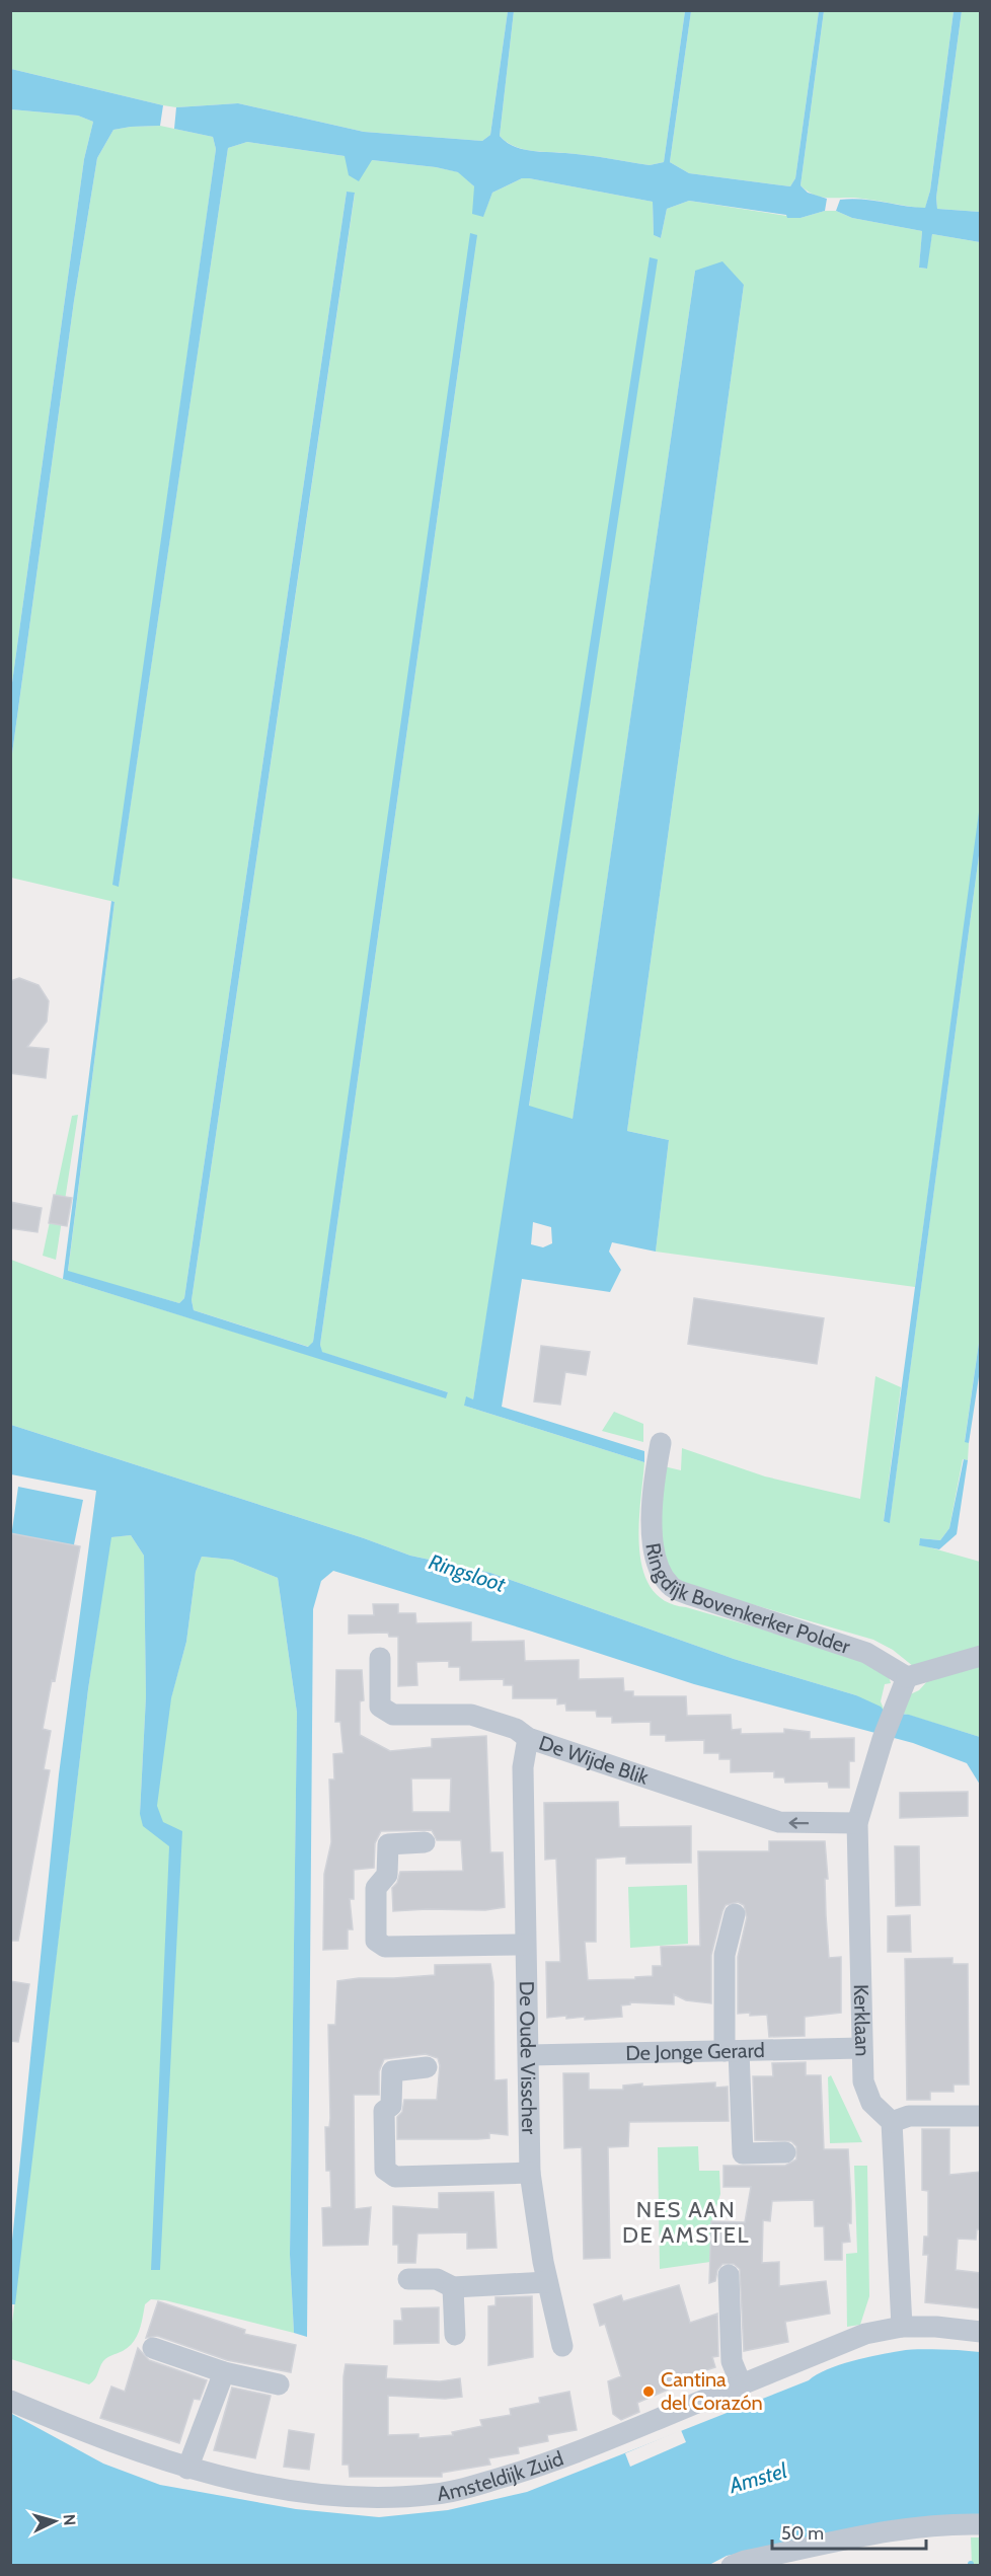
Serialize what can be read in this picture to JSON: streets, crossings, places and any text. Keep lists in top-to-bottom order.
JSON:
{
  "streets": {
    "street": [
      "Ringdijk Bovenkerker Polder",
      "De Wijde Blik",
      "Kerklaan",
      "De Jonge Gerard",
      "De Oude Visscher",
      "Amsteldijk Zuid"
    ]
  },
  "crossings": [
    ["Ringdijk Bovenkerker Polder", "Kerklaan"],
    ["De Wijde Blik", "Kerklaan"],
    ["De Wijde Blik", "De Oude Visscher"],
    ["Kerklaan", "De Jonge Gerard"],
    ["De Jonge Gerard", "De Oude Visscher"]
  ],
  "one_way": ["De Wijde Blik"],
  "districts": ["NES AAN DE AMSTEL"],
  "water": ["Ringsloot", "Amstel"],
  "places": ["Cantina del Corazón"],
  "scale_bar": "50 m",
  "north": "right"
}
